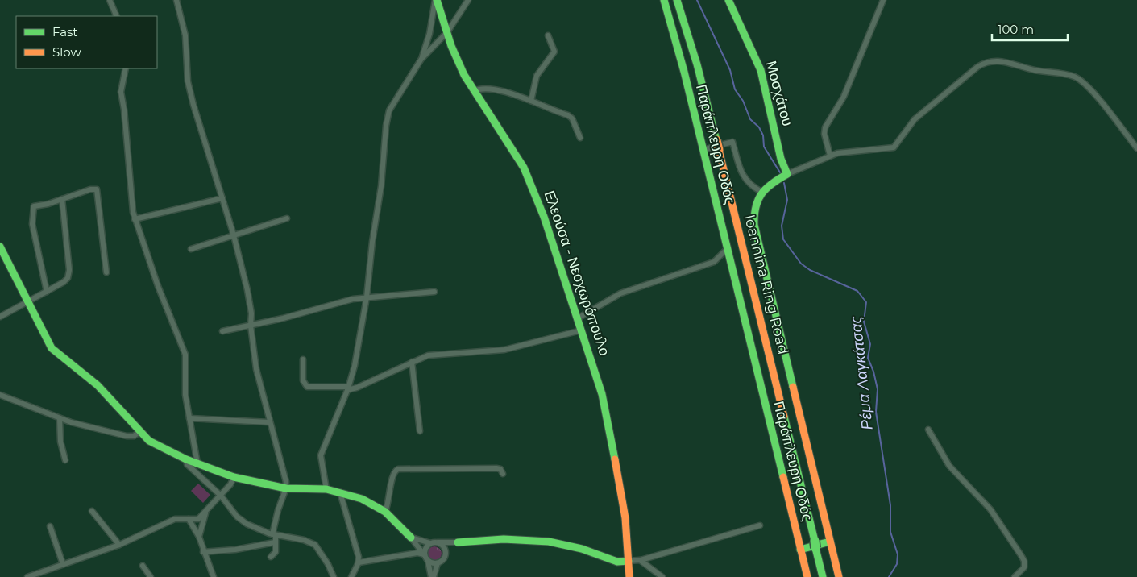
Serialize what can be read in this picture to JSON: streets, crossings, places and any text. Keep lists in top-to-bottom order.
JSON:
{
  "streets": {
    "main road": [
      "Μοσχάτου",
      "Παράπλευρη Οδός",
      "Ελεούσα - Νεοχωρόπουλο",
      "Ioannina Ring Road"
    ]
  },
  "water": ["Ρέμα Λαγκάτσας"],
  "legend": ["Fast", "Slow"],
  "scale_bar": "100 m"
}
